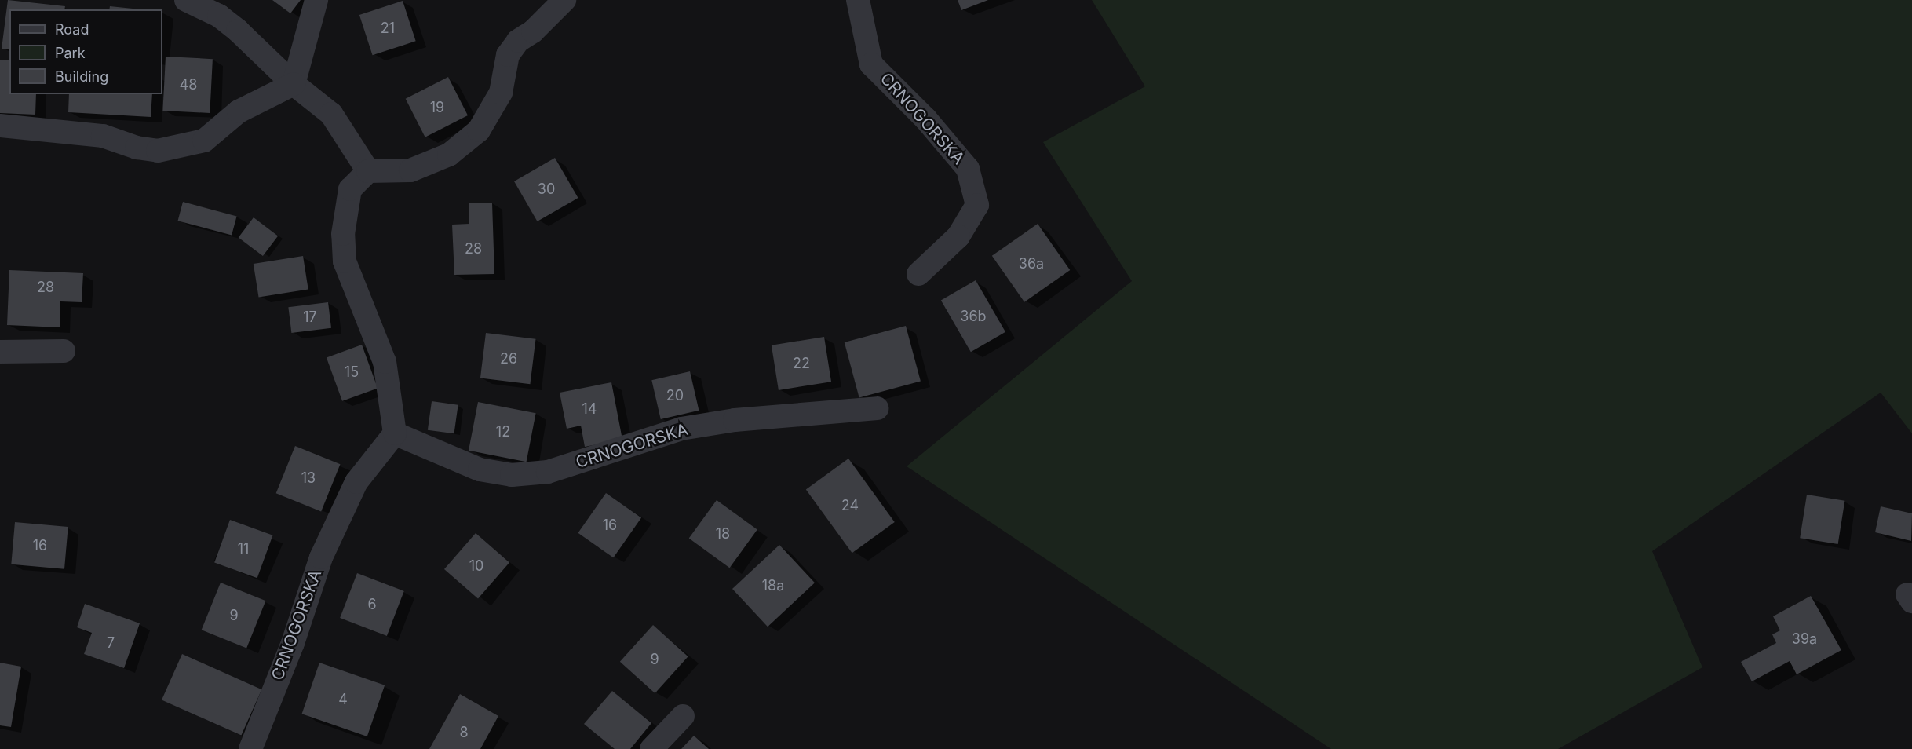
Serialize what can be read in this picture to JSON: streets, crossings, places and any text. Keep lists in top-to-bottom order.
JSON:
{
  "streets": {
    "street": ["CRNOGORSKA"]
  },
  "house_numbers": [
    "21",
    "48",
    "19",
    "30",
    "28",
    "36a",
    "28",
    "36b",
    "17",
    "26",
    "22",
    "15",
    "20",
    "14",
    "12",
    "13",
    "24",
    "16",
    "18",
    "16",
    "11",
    "10",
    "18a",
    "6",
    "9",
    "39a",
    "7",
    "9",
    "4",
    "8"
  ],
  "legend": ["Road", "Park", "Building"]
}
